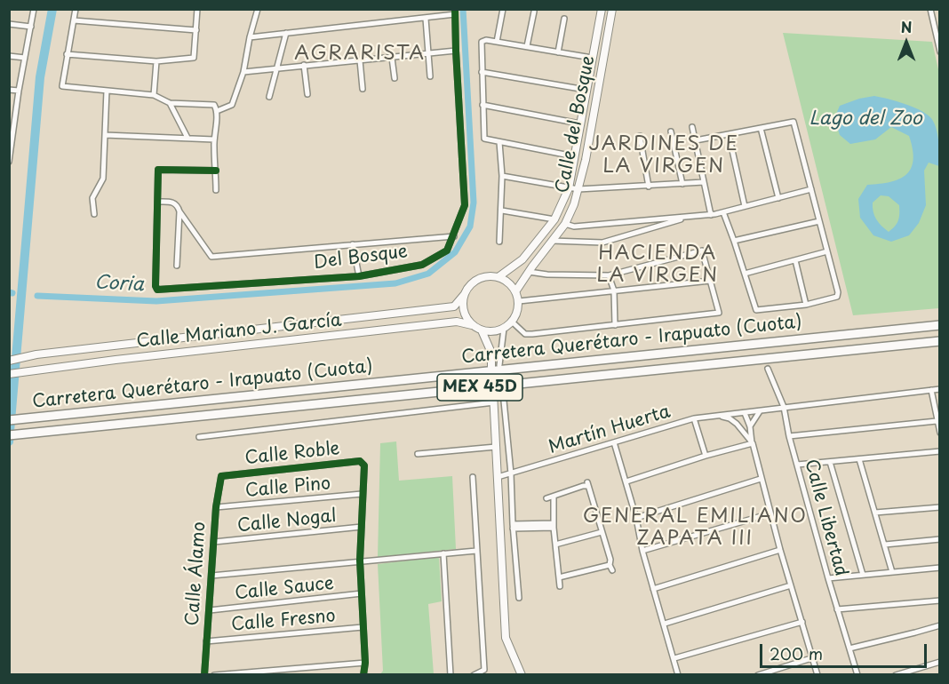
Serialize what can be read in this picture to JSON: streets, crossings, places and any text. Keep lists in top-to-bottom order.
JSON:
{
  "streets": {
    "highway": ["Carretera Querétaro - Irapuato (Cuota)", "MEX 45D"],
    "street": [
      "Calle del Bosque",
      "Del Bosque",
      "Calle Mariano J. García",
      "Martín Huerta",
      "Calle Roble",
      "Calle Pino",
      "Calle Libertad",
      "Calle Nogal",
      "Calle Álamo",
      "Calle Sauce",
      "Calle Fresno"
    ]
  },
  "crossings": [
    ["Calle del Bosque", "Calle Mariano J. García"],
    ["Calle Roble", "Calle Pino"],
    ["Calle Roble", "Calle Álamo"],
    ["Calle Pino", "Calle Álamo"],
    ["Calle Nogal", "Calle Álamo"],
    ["Calle Álamo", "Calle Sauce"],
    ["Calle Álamo", "Calle Fresno"]
  ],
  "districts": [
    "AGRARISTA",
    "JARDINES DE LA VIRGEN",
    "HACIENDA LA VIRGEN",
    "GENERAL EMILIANO ZAPATA III"
  ],
  "water": ["Lago del Zoo", "Coria"],
  "scale_bar": "200 m",
  "north": "top"
}
